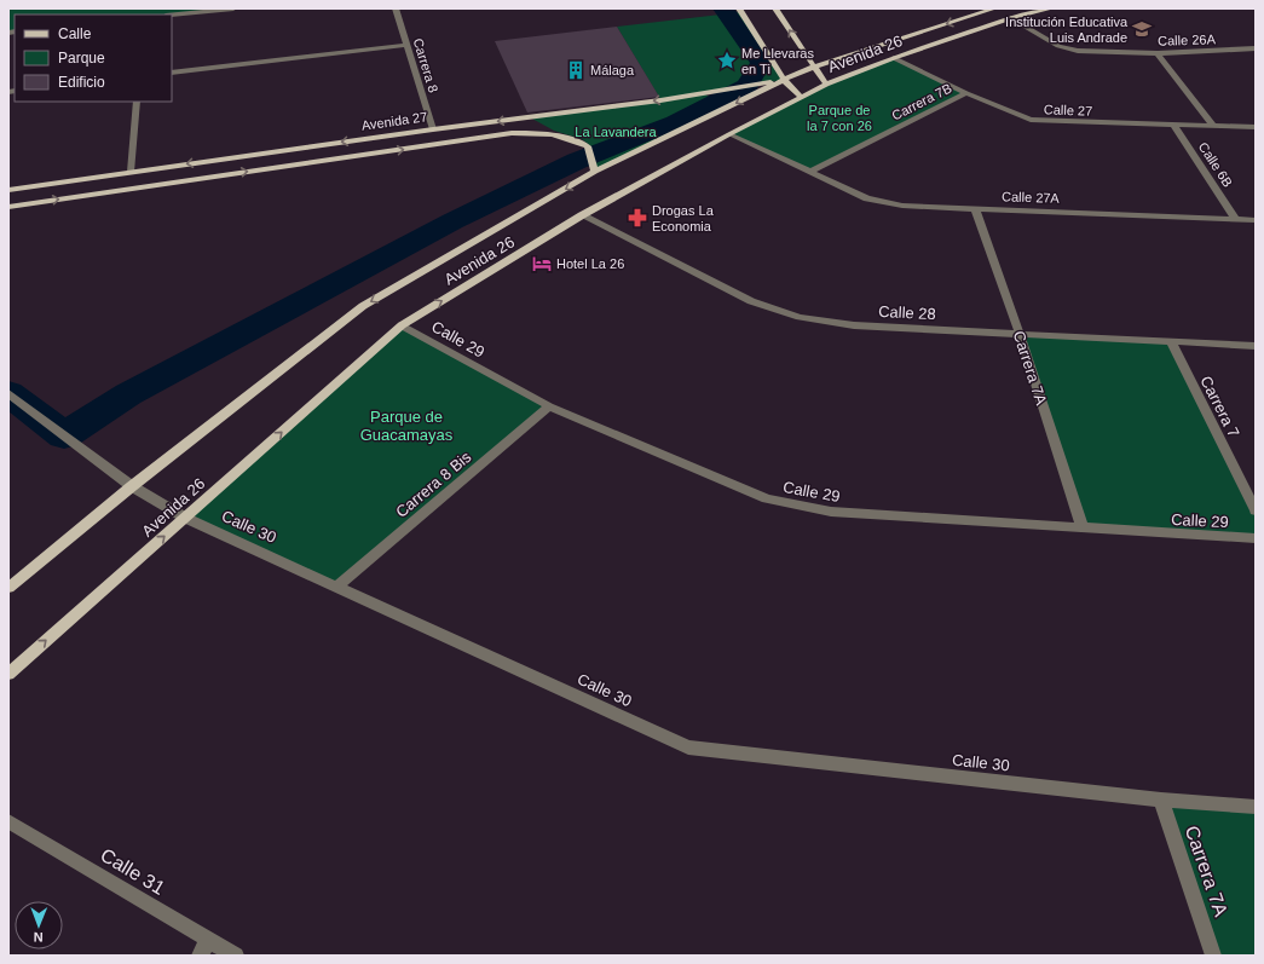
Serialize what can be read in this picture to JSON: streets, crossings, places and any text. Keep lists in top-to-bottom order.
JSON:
{
  "streets": {
    "main road": ["Avenida 26", "Avenida 27"],
    "street": [
      "Calle 26A",
      "Carrera 8",
      "Carrera 7B",
      "Calle 27",
      "Calle 6B",
      "Calle 27A",
      "Calle 28",
      "Calle 29",
      "Carrera 7A",
      "Carrera 7",
      "Carrera 8 Bis",
      "Calle 30",
      "Calle 31"
    ]
  },
  "crossings": [
    ["Calle 26A", "Avenida 26"],
    ["Calle 26A", "Calle 6B"],
    ["Avenida 26", "Calle 27"],
    ["Avenida 26", "Avenida 27"],
    ["Avenida 26", "Calle 27A"],
    ["Avenida 26", "Calle 28"],
    ["Avenida 26", "Calle 29"],
    ["Avenida 26", "Calle 30"],
    ["Carrera 8", "Avenida 27"],
    ["Carrera 7B", "Calle 27"],
    ["Carrera 7B", "Calle 27A"],
    ["Calle 27", "Calle 6B"],
    ["Calle 6B", "Calle 27A"],
    ["Calle 27A", "Carrera 7A"],
    ["Calle 28", "Carrera 7A"],
    ["Calle 28", "Carrera 7"],
    ["Calle 29", "Carrera 7A"],
    ["Calle 29", "Carrera 8 Bis"],
    ["Carrera 7A", "Calle 30"],
    ["Carrera 8 Bis", "Calle 30"]
  ],
  "parks": ["Parque de la 7 con 26", "La Lavandera", "Parque de Guacamayas"],
  "places": {
    "school or university": ["Institución Educativa Luis Andrade"],
    "place": ["Me Llevaras en Ti"],
    "building": ["Málaga"],
    "pharmacy": ["Drogas La Economia"],
    "hotel": ["Hotel La 26"]
  },
  "legend": ["Calle", "Parque", "Edificio"],
  "north": "bottom"
}
